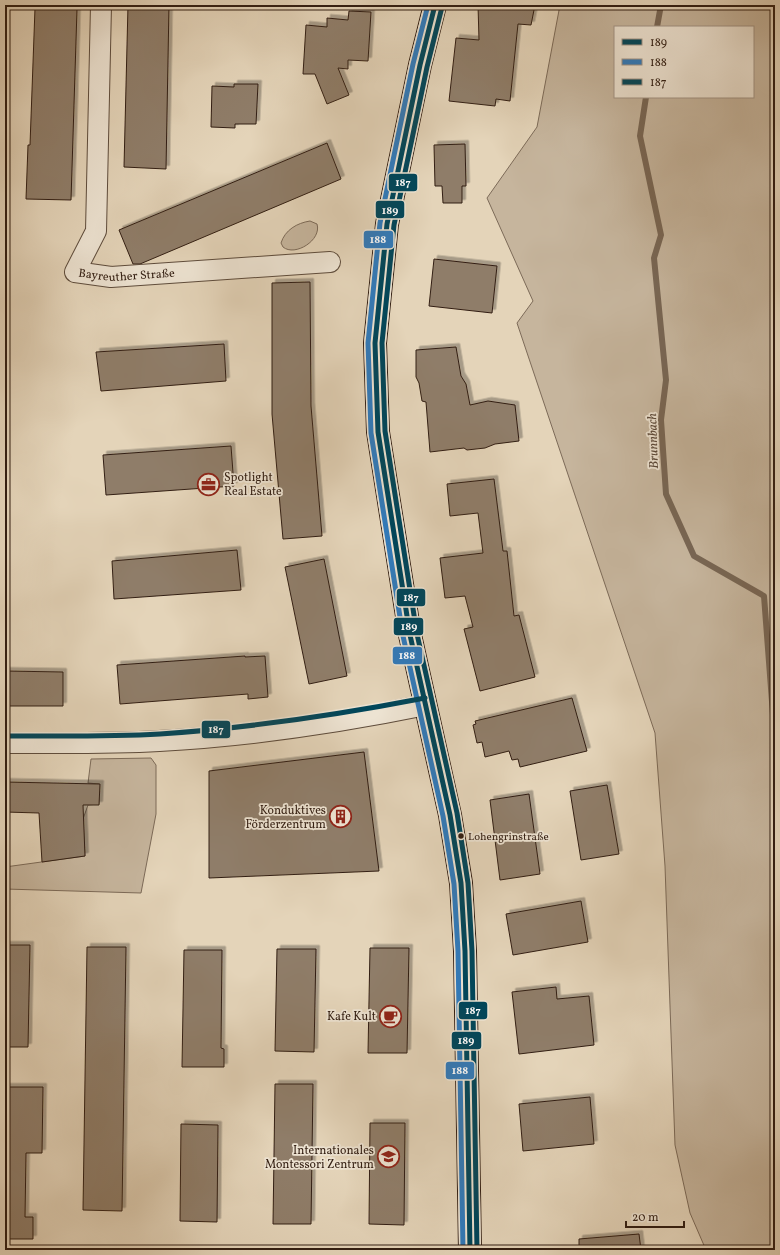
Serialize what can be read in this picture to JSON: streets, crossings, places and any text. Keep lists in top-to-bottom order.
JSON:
{
  "streets": {
    "street": ["Bayreuther Straße"]
  },
  "water": ["Brunnbach"],
  "places": {
    "office": ["Spotlight Real Estate"],
    "building": ["Konduktives Förderzentrum"],
    "other": ["Lohengrinstraße"],
    "cafe": ["Kafe Kult"],
    "school or university": ["Internationales Montessori Zentrum"]
  },
  "lines": ["transit line 189", "transit line 188", "transit line 187"],
  "legend": ["189", "188", "187"],
  "scale_bar": "20 m"
}
